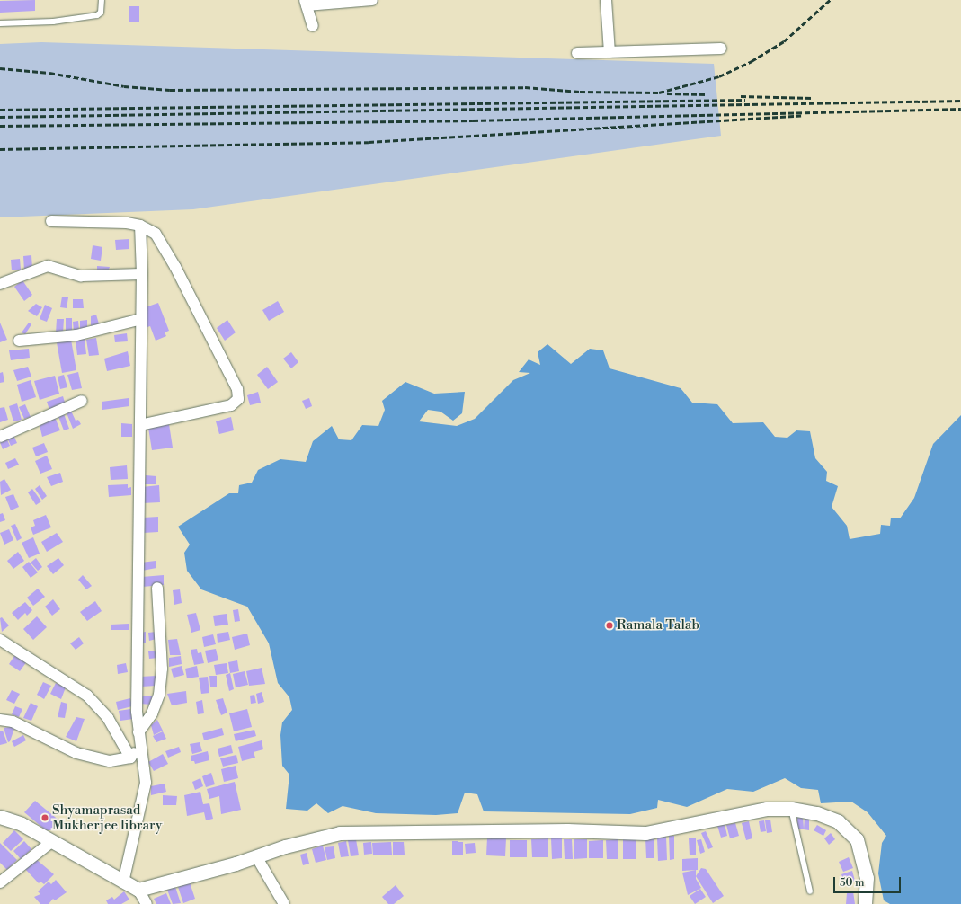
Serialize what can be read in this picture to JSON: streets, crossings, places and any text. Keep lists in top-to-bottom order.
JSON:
{
  "places": ["Ramala Talab", "Shyamaprasad Mukherjee library"],
  "scale_bar": "50 m"
}
